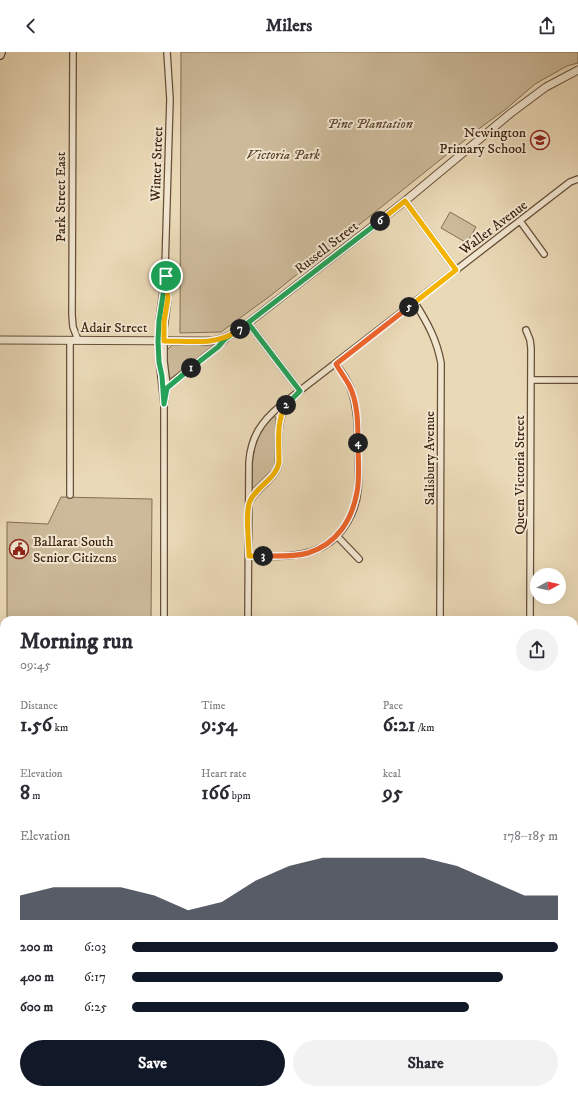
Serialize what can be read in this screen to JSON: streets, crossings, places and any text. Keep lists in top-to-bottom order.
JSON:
{
  "streets": {
    "street": [
      "Winter Street",
      "Park Street East",
      "Waller Avenue",
      "Russell Street",
      "Adair Street",
      "Salisbury Avenue",
      "Queen Victoria Street"
    ]
  },
  "crossings": [
    ["Winter Street", "Russell Street"],
    ["Winter Street", "Adair Street"],
    ["Park Street East", "Adair Street"],
    ["Waller Avenue", "Salisbury Avenue"],
    ["Russell Street", "Adair Street"]
  ],
  "parks": ["Pine Plantation", "Victoria Park"],
  "places": {
    "school or university": ["Newington Primary School"],
    "public building": ["Ballarat South Senior Citizens"]
  },
  "north": "right",
  "page": {
    "header": "Milers",
    "pins": [
      "6",
      "5",
      "7",
      "1",
      "2",
      "4",
      "3"
    ],
    "heading": ["Morning run", "09:45"],
    "stats": [
      ["Distance", "1.56 km"],
      ["Time", "9:54"],
      ["Pace", "6:21 /km"],
      ["Elevation", "8 m"],
      ["Heart rate", "166 bpm"],
      ["kcal", "95"]
    ],
    "chart": ["Elevation", "178–185 m"],
    "list": [
      {
        "name": "200 m",
        "note": "6:03"
      },
      {
        "name": "400 m",
        "note": "6:17"
      },
      {
        "name": "600 m",
        "note": "6:25"
      }
    ],
    "buttons": ["Save", "Share"]
  }
}
